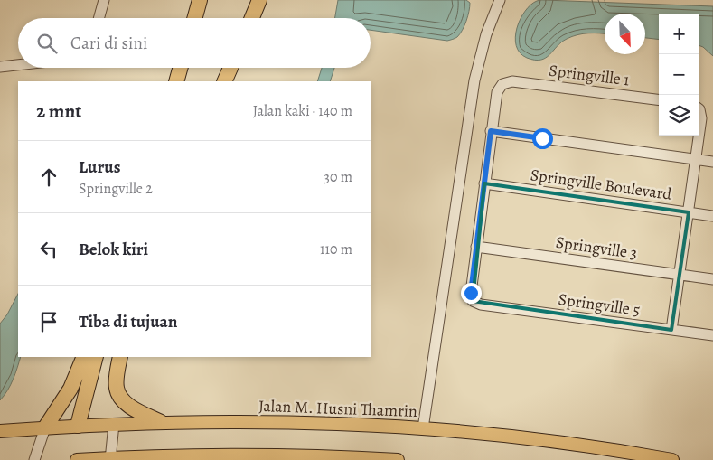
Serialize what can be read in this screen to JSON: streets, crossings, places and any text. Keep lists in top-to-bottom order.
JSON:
{
  "streets": {
    "main road": ["Jalan M. Husni Thamrin"],
    "street": [
      "Springville 1",
      "Springville Boulevard",
      "Springville 3",
      "Springville 5"
    ]
  },
  "crossings": [
    ["Springville 3", "Springville 5"]
  ],
  "north": "bottom right",
  "page": {
    "map_buttons": ["+", "−"],
    "search": "Cari di sini",
    "heading": ["2 mnt", "Jalan kaki · 140 m"],
    "list": [
      ["Lurus", "Springville 2", "30 m"],
      ["Belok kiri", "110 m"],
      "Tiba di tujuan"
    ]
  }
}
